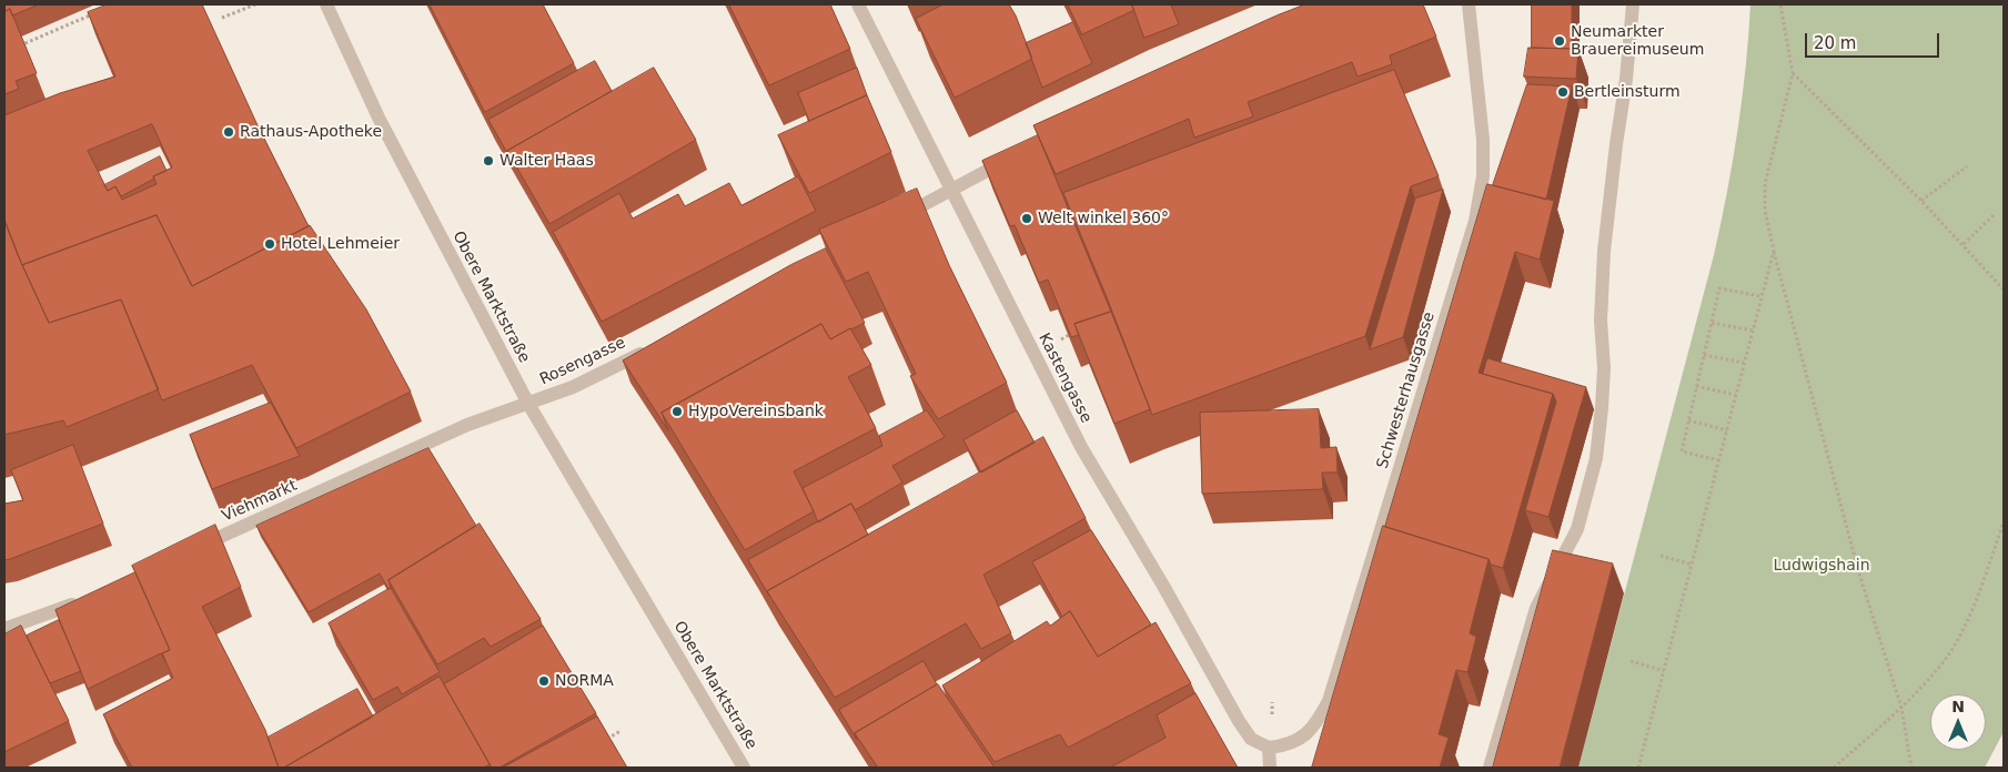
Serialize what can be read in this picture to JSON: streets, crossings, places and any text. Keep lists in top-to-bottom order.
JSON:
{
  "streets": {
    "street": [
      "Obere Marktstraße",
      "Rosengasse",
      "Kastengasse",
      "Schwesterhausgasse",
      "Viehmarkt"
    ]
  },
  "crossings": [
    ["Obere Marktstraße", "Rosengasse"],
    ["Obere Marktstraße", "Viehmarkt"],
    ["Rosengasse", "Viehmarkt"],
    ["Kastengasse", "Schwesterhausgasse"]
  ],
  "parks": ["Ludwigshain"],
  "places": [
    "Neumarkter Brauereimuseum",
    "Bertleinsturm",
    "Rathaus-Apotheke",
    "Walter Haas",
    "Welt winkel 360°",
    "Hotel Lehmeier",
    "HypoVereinsbank",
    "NORMA"
  ],
  "scale_bar": "20 m",
  "north": "top"
}
